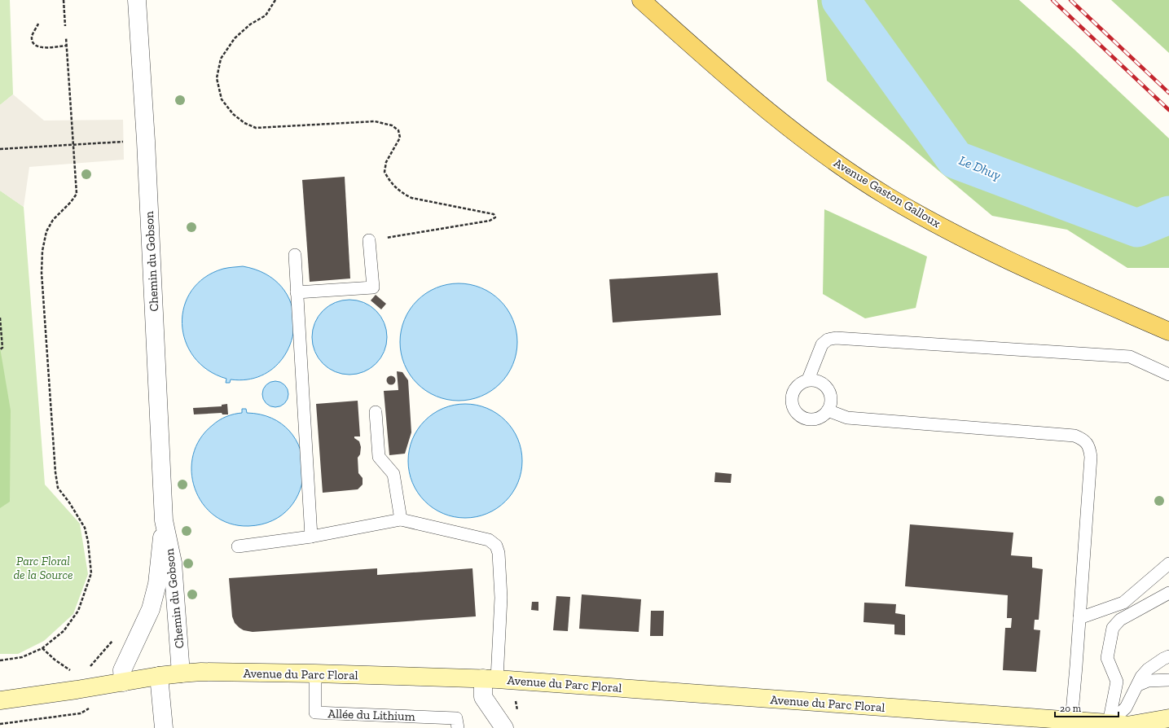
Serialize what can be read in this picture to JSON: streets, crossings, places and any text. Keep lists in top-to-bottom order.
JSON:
{
  "streets": {
    "main road": ["Avenue Gaston Galloux", "Avenue du Parc Floral"],
    "street": ["Chemin du Gobson"],
    "lane": ["Allée du Lithium"]
  },
  "crossings": [
    ["Chemin du Gobson", "Avenue du Parc Floral"],
    ["Avenue du Parc Floral", "Allée du Lithium"]
  ],
  "water": ["Le Dhuy"],
  "parks": ["Parc Floral de la Source"],
  "scale_bar": "20 m"
}
